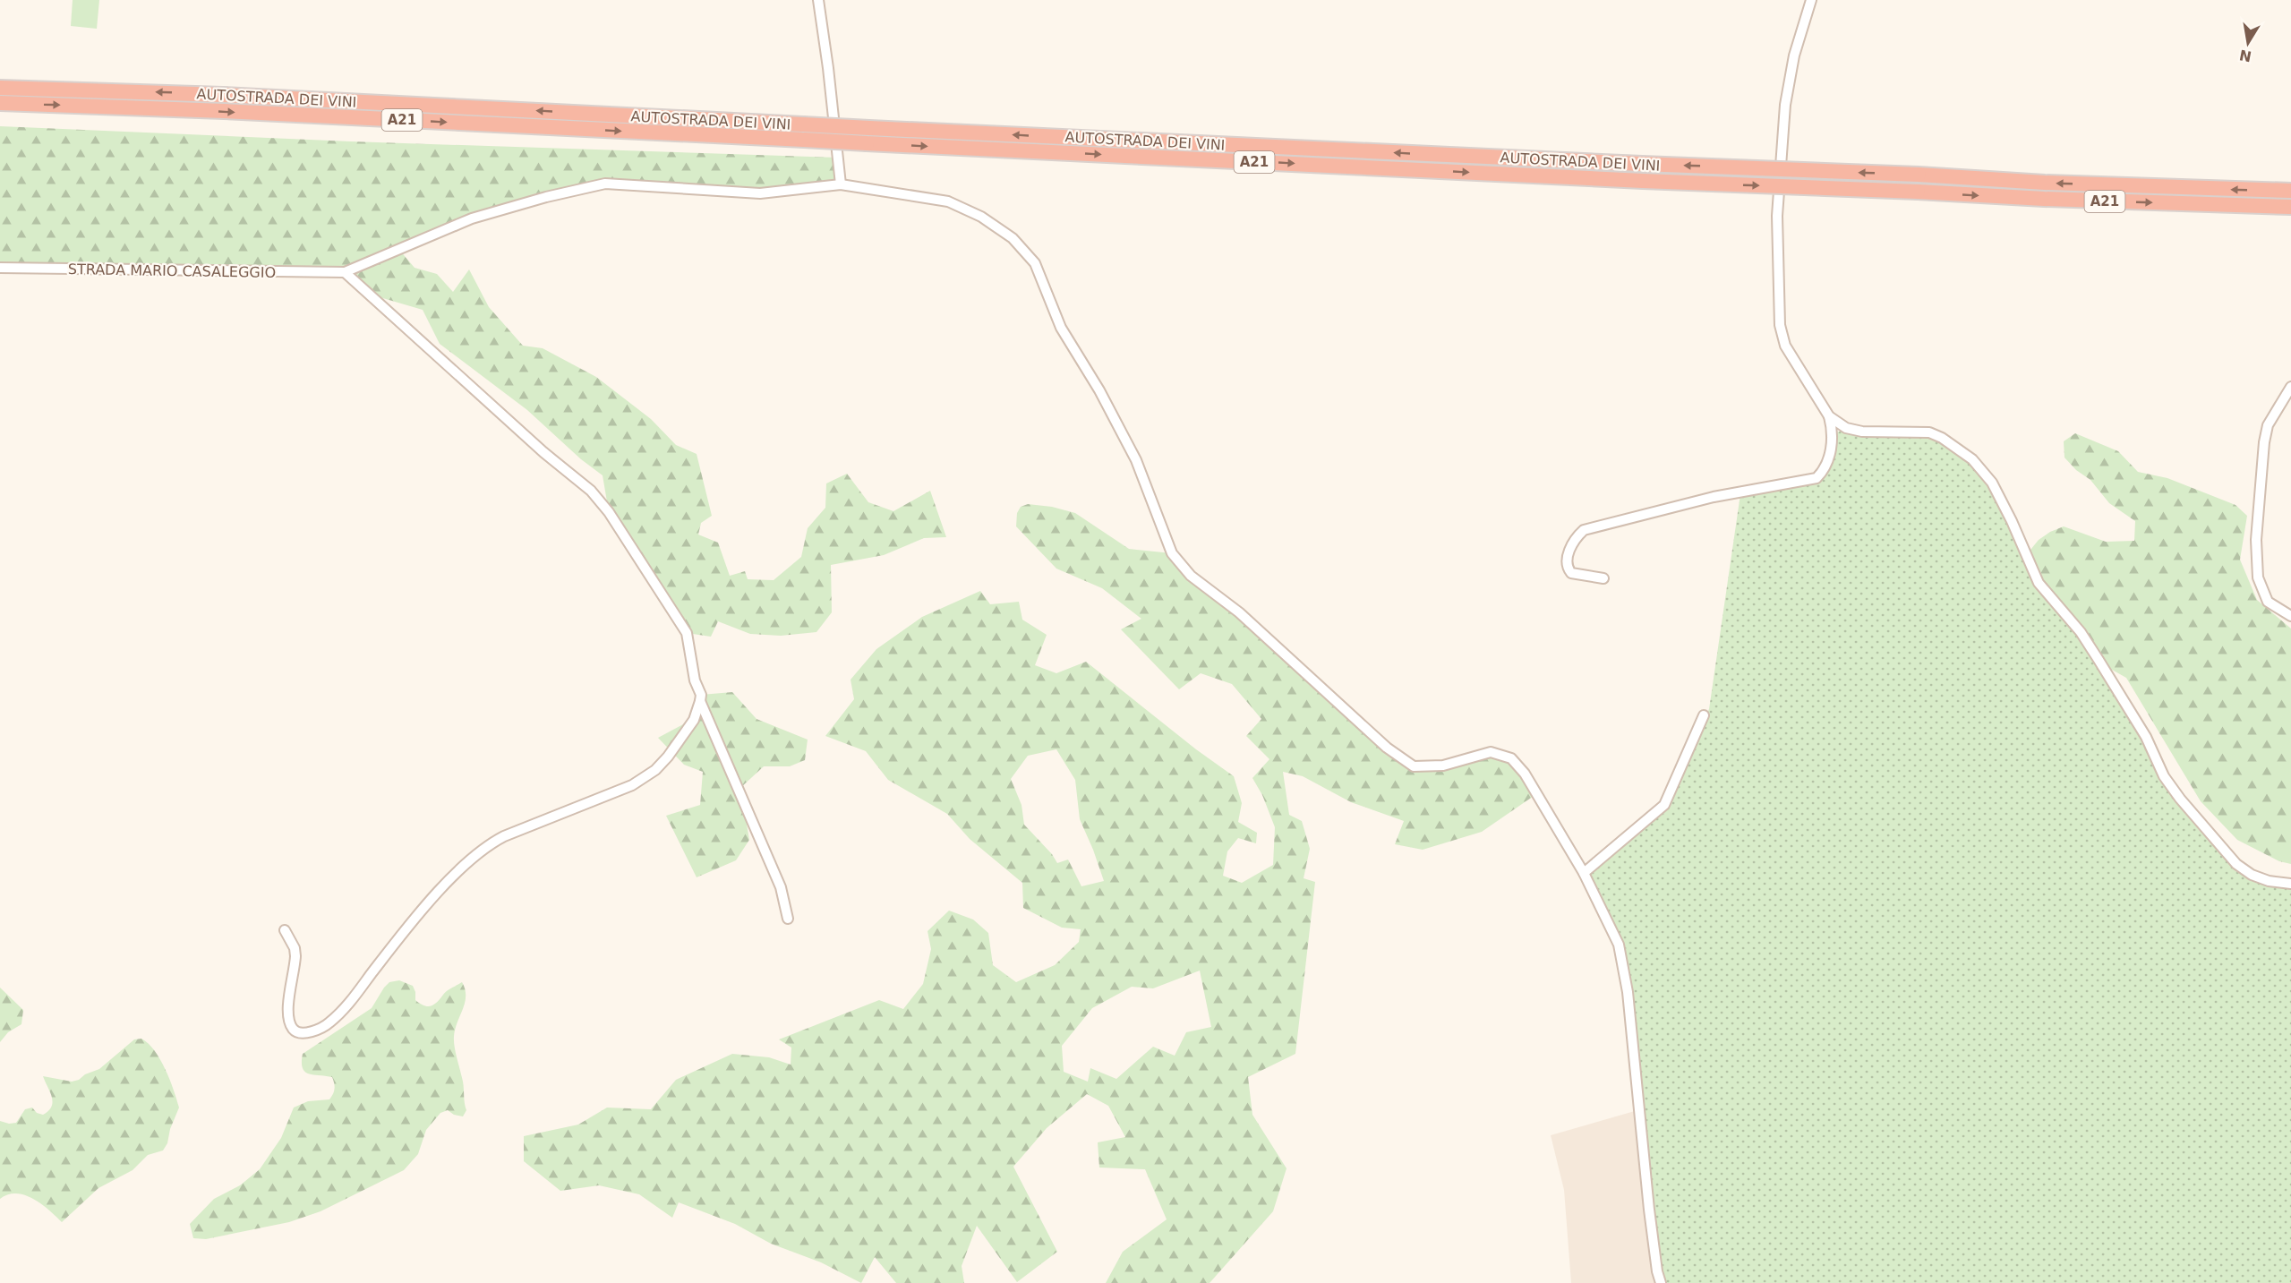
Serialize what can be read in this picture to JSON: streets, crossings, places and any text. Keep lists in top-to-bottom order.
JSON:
{
  "streets": {
    "highway": ["AUTOSTRADA DEI VINI", "A21"],
    "street": ["STRADA MARIO CASALEGGIO"]
  },
  "north": "bottom"
}
